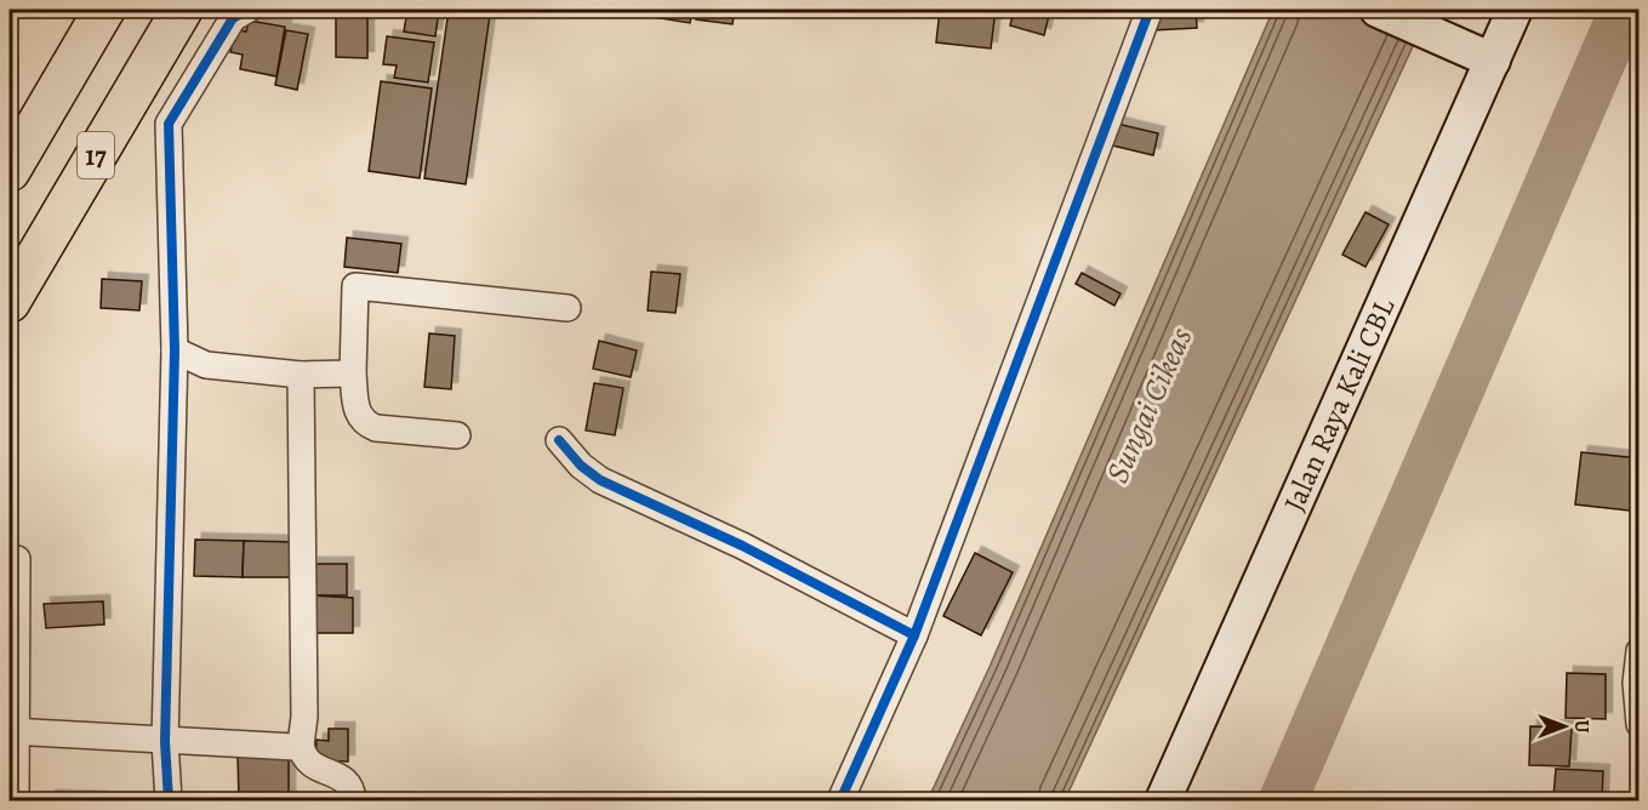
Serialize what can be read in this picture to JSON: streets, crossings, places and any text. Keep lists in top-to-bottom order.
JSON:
{
  "streets": {
    "highway": ["17"],
    "main road": ["Jalan Raya Kali CBL"]
  },
  "water": ["Sungai Cikeas"],
  "north": "right"
}
